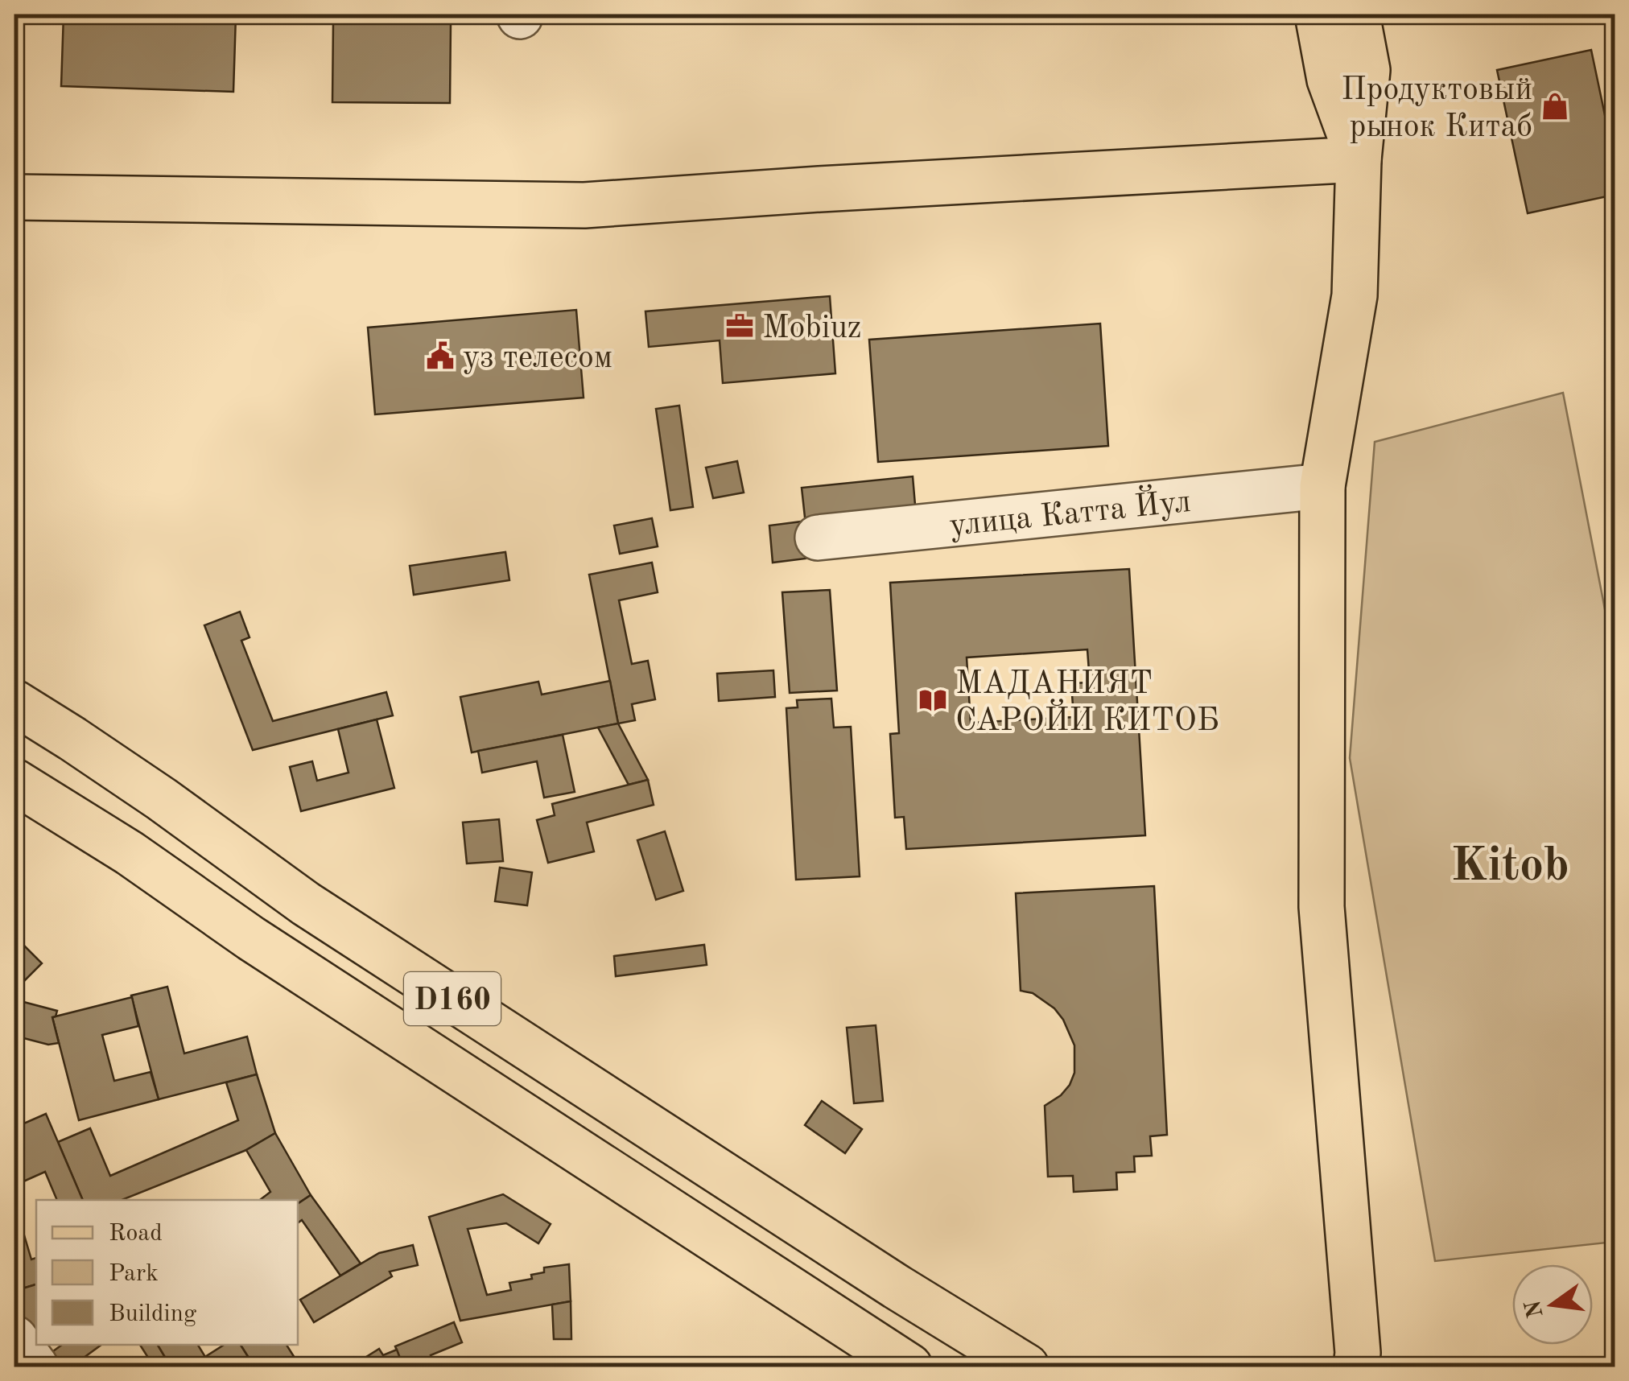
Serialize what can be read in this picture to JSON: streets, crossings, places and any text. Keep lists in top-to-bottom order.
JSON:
{
  "streets": {
    "main road": ["D160"],
    "street": ["улица Катта Йул"]
  },
  "districts": ["Kitob"],
  "places": {
    "shop": ["Продуктовый рынок Китаб"],
    "office": ["Mobiuz"],
    "public building": ["уз телесом"],
    "library": ["МАДАНИЯТ САРОЙИ КИТОБ"]
  },
  "legend": ["Road", "Park", "Building"],
  "north": "left"
}
